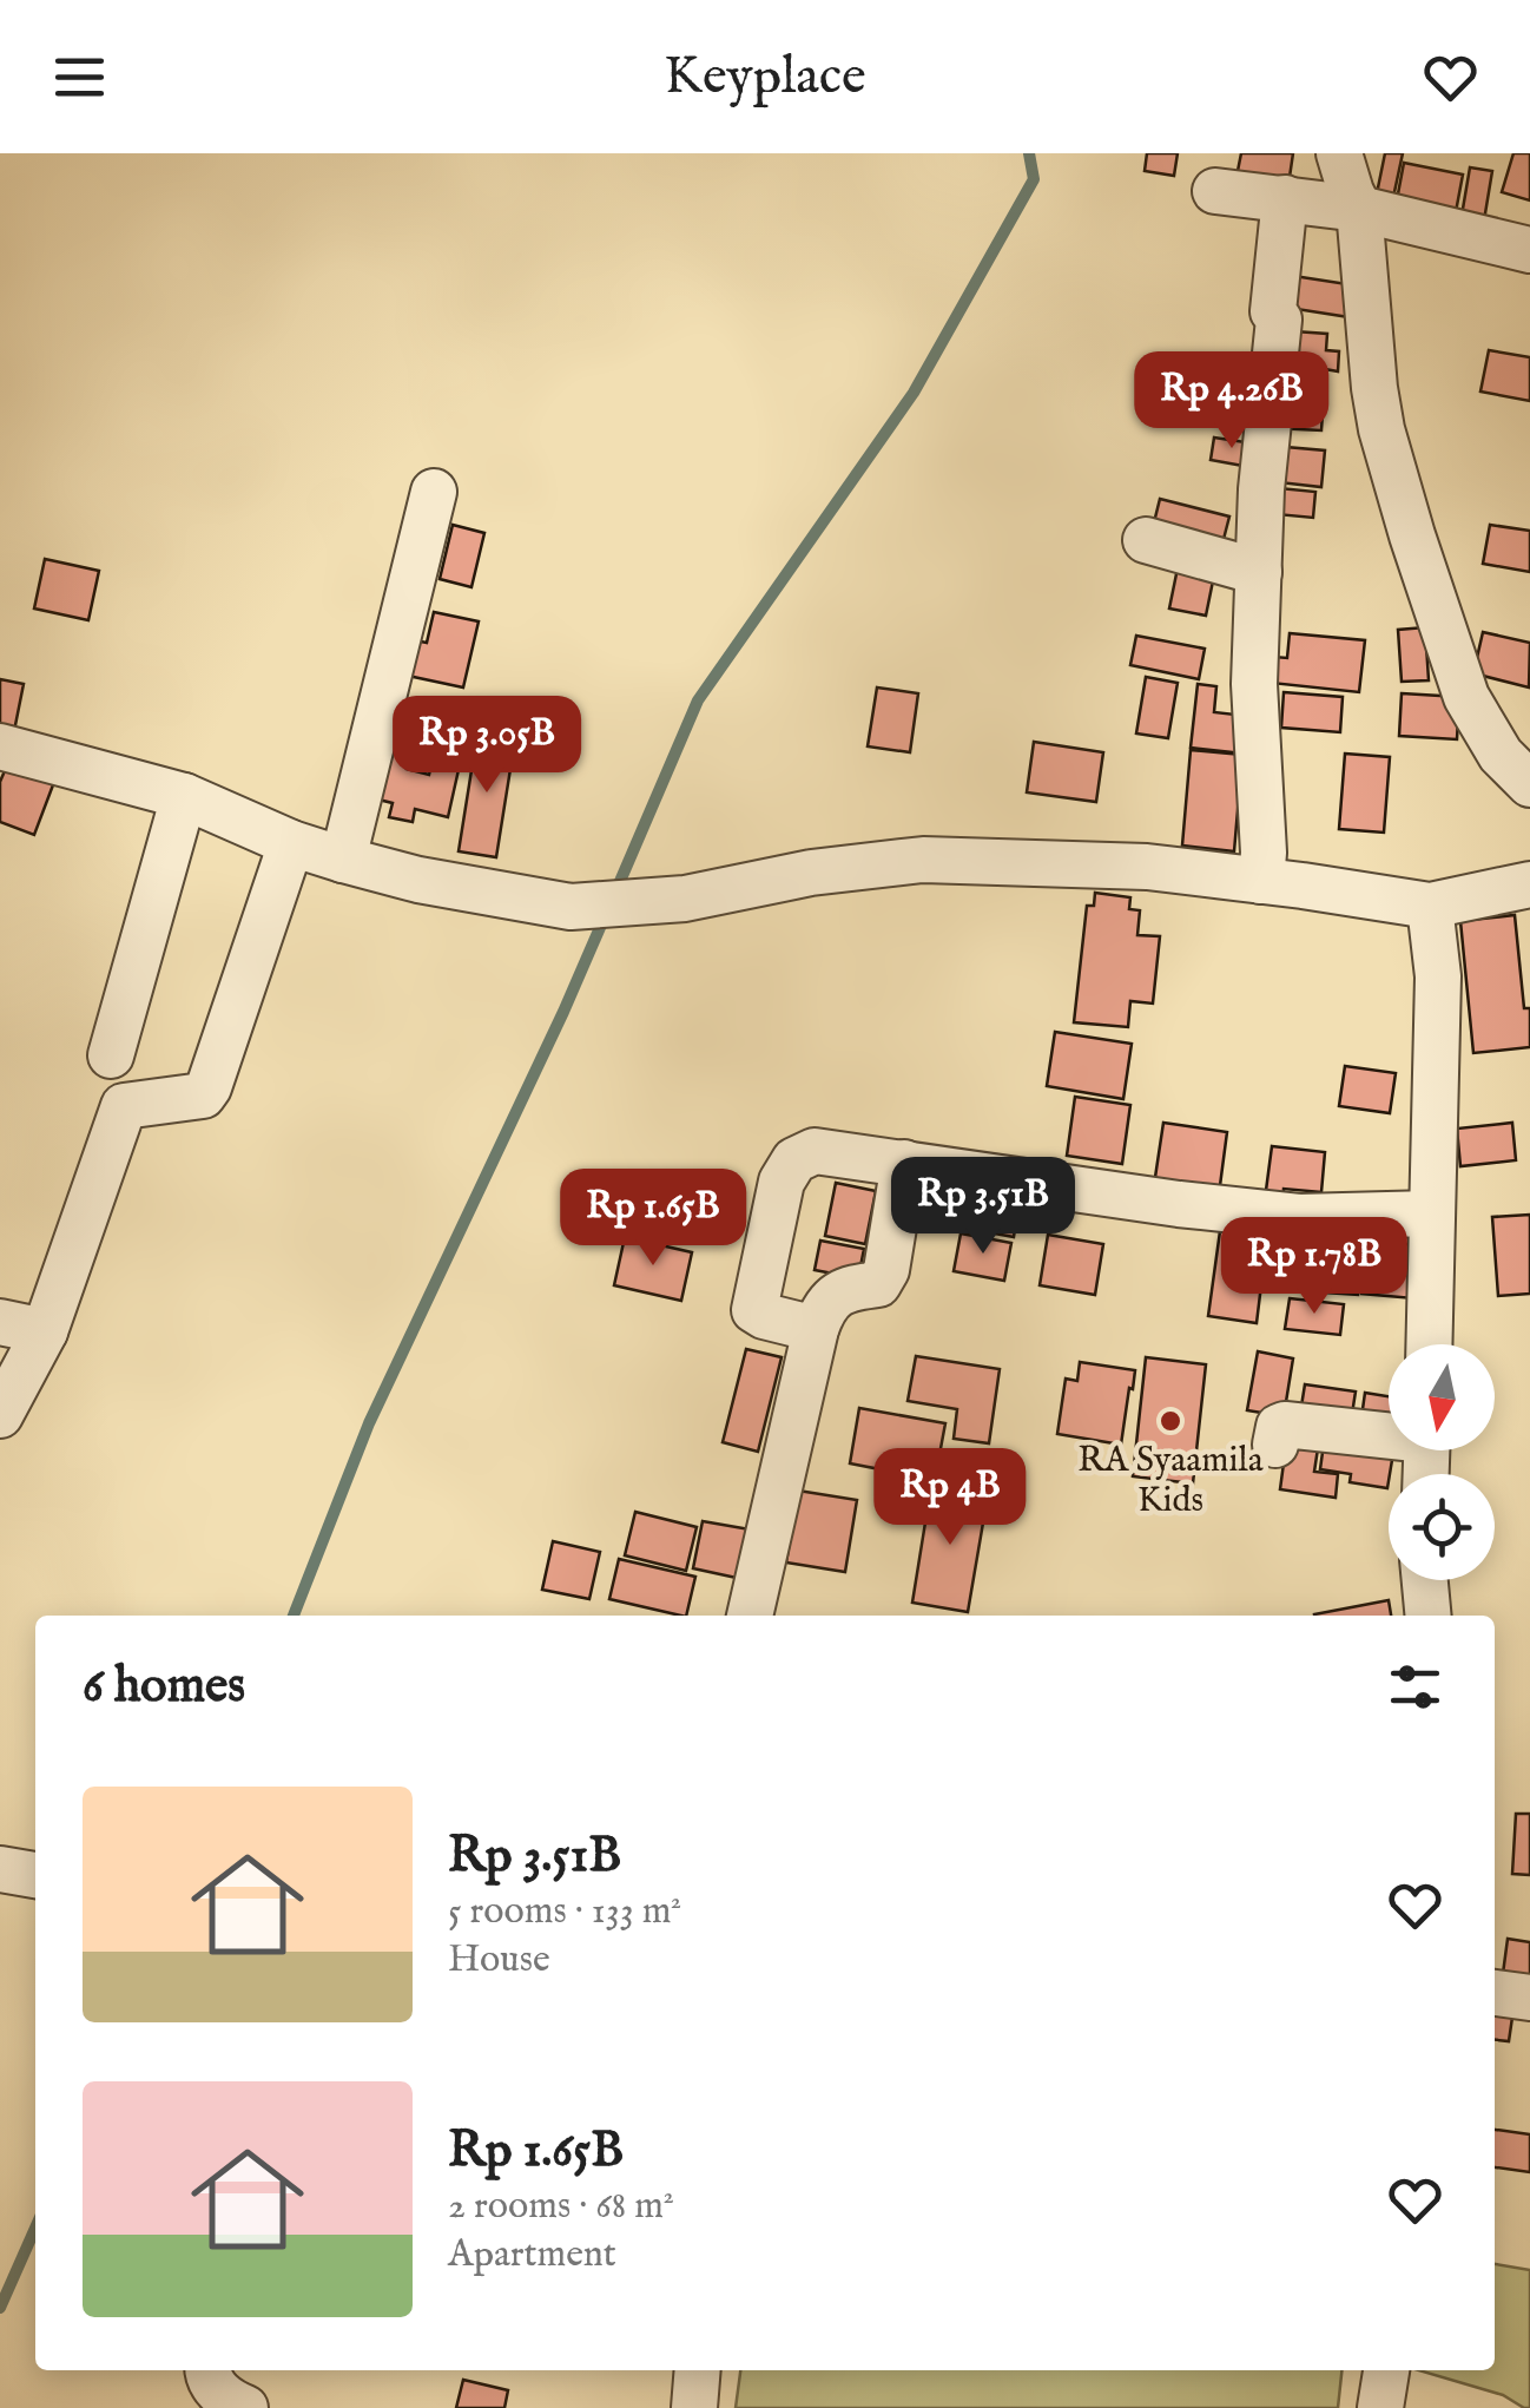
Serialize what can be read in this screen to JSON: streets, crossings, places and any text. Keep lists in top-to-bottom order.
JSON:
{
  "places": ["RA Syaamila Kids"],
  "north": "bottom",
  "page": {
    "header": "Keyplace",
    "price": [
      "Rp 4.26B",
      "Rp 3.05B",
      "Rp 3.51B",
      "Rp 1.65B",
      "Rp 1.78B",
      "Rp 4B"
    ],
    "heading": "6 homes",
    "list": [
      {
        "name": "Rp 3.51B",
        "note": "5 rooms · 133 m² · House"
      },
      {
        "name": "Rp 1.65B",
        "note": "2 rooms · 68 m² · Apartment"
      }
    ]
  }
}
